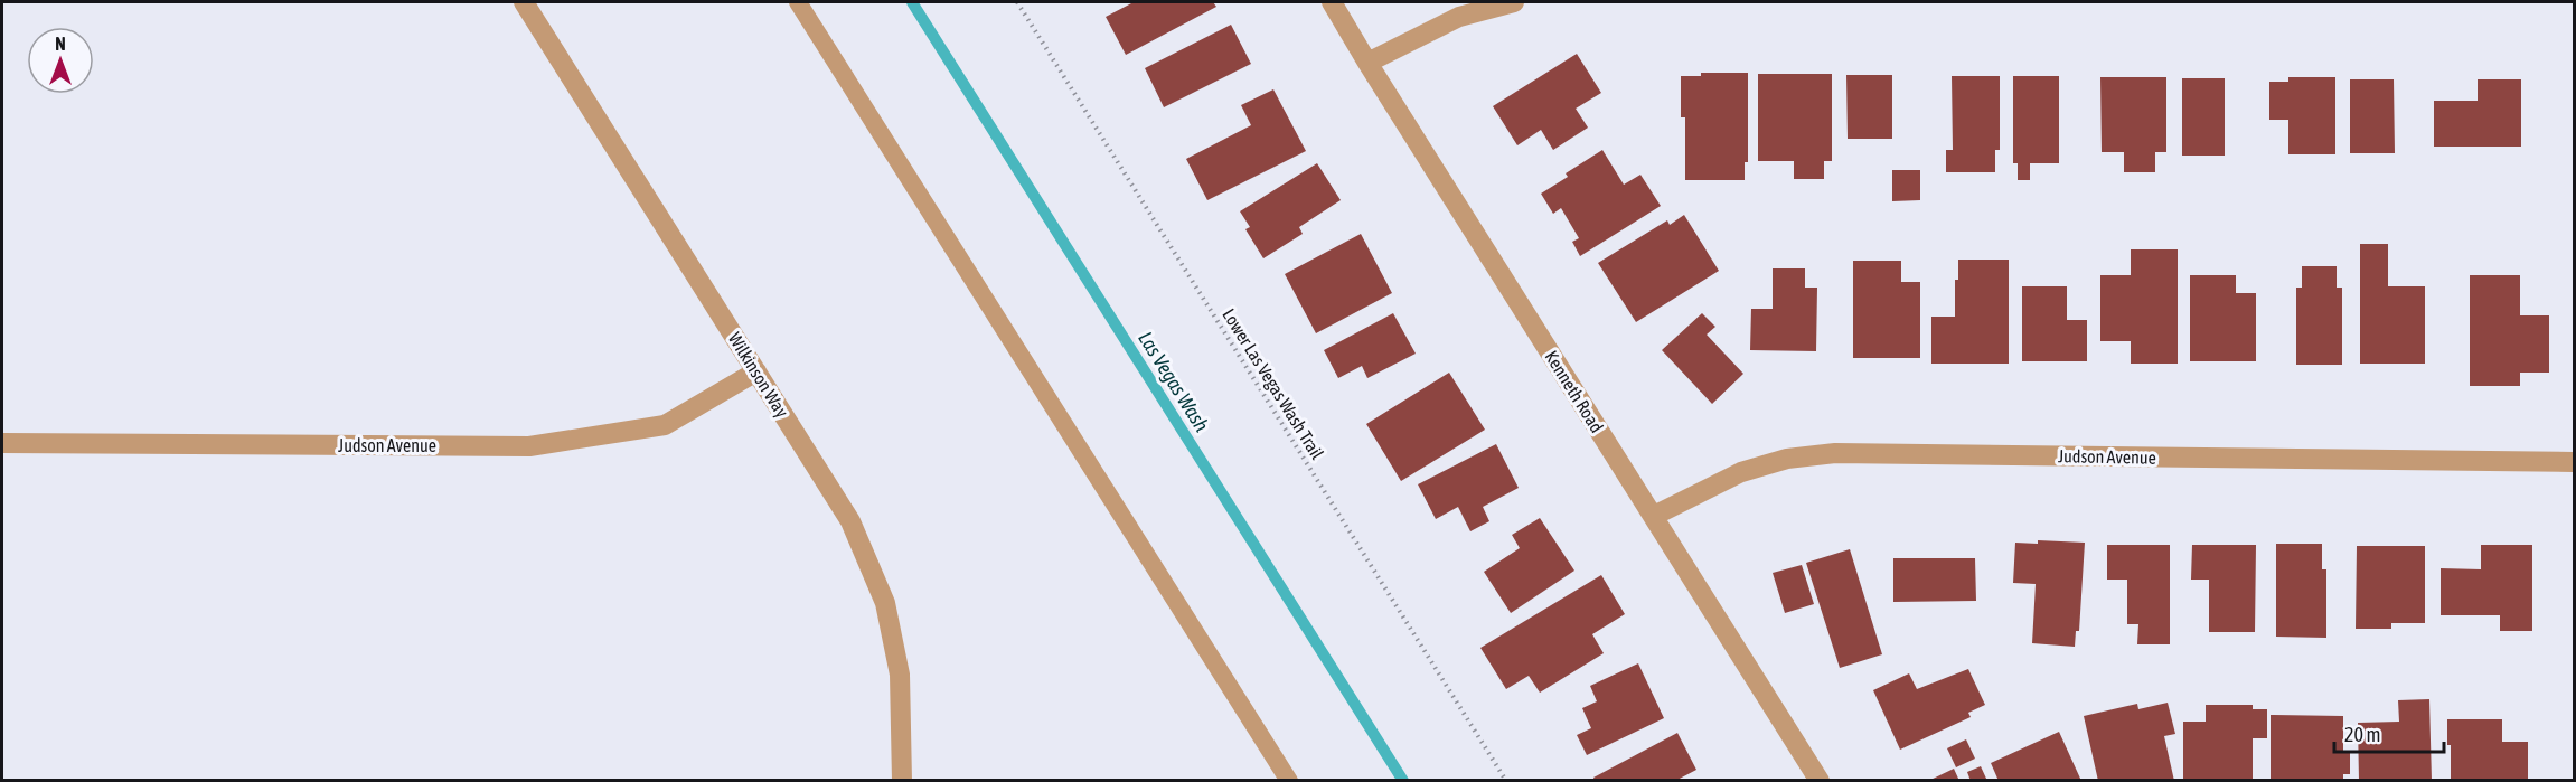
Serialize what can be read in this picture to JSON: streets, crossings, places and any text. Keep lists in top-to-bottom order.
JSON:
{
  "streets": {
    "street": ["Wilkinson Way", "Kenneth Road", "Judson Avenue"],
    "path": ["Lower Las Vegas Wash Trail"]
  },
  "crossings": [
    ["Wilkinson Way", "Judson Avenue"],
    ["Kenneth Road", "Judson Avenue"]
  ],
  "water": ["Las Vegas Wash"],
  "scale_bar": "20 m",
  "north": "top"
}
